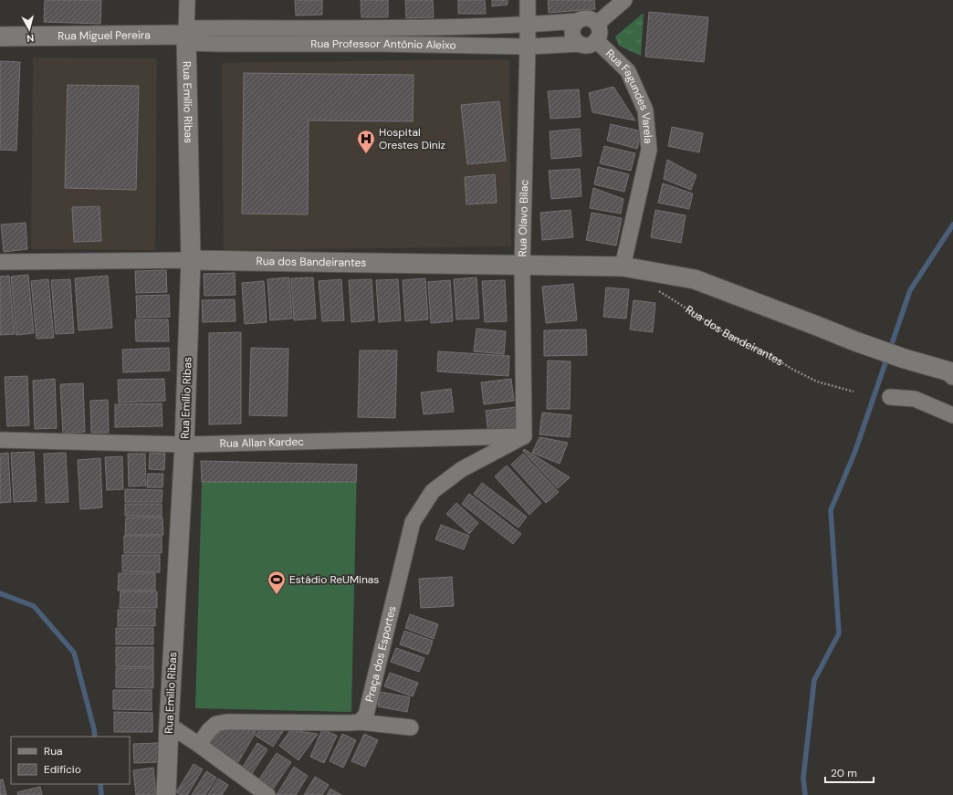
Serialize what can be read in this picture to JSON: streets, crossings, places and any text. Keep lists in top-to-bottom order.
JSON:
{
  "streets": {
    "street": [
      "Rua Miguel Pereira",
      "Rua Professor Antônio Aleixo",
      "Rua Fagundes Varela",
      "Rua Emílio Ribas",
      "Rua Olavo Bilac",
      "Rua dos Bandeirantes",
      "Rua Allan Kardec",
      "Praça dos Esportes"
    ]
  },
  "crossings": [
    ["Rua Miguel Pereira", "Rua Professor Antônio Aleixo"],
    ["Rua Miguel Pereira", "Rua Emílio Ribas"],
    ["Rua Professor Antônio Aleixo", "Rua Fagundes Varela"],
    ["Rua Professor Antônio Aleixo", "Rua Emílio Ribas"],
    ["Rua Professor Antônio Aleixo", "Rua Olavo Bilac"],
    ["Rua Fagundes Varela", "Rua dos Bandeirantes"],
    ["Rua Emílio Ribas", "Rua dos Bandeirantes"],
    ["Rua Emílio Ribas", "Rua Allan Kardec"],
    ["Rua Olavo Bilac", "Rua dos Bandeirantes"],
    ["Rua Olavo Bilac", "Rua Allan Kardec"],
    ["Rua Olavo Bilac", "Praça dos Esportes"],
    ["Rua Allan Kardec", "Praça dos Esportes"]
  ],
  "places": {
    "hospital": ["Hospital Orestes Diniz"],
    "sports": ["Estádio ReUMinas"]
  },
  "legend": ["Rua", "Edifício"],
  "scale_bar": "20 m",
  "north": "bottom"
}
